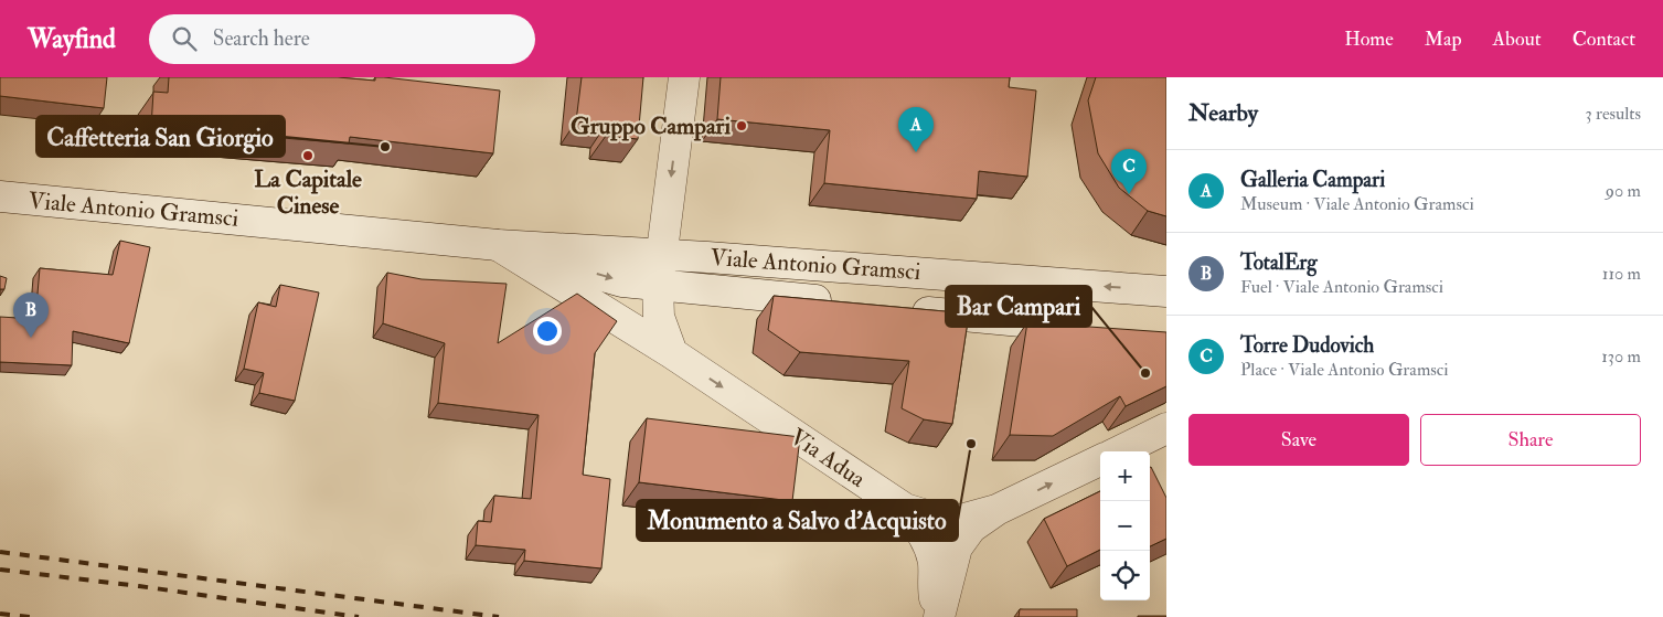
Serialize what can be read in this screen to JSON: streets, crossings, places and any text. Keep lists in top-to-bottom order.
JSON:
{
  "streets": {
    "main road": ["Viale Antonio Gramsci", "Via Adua"]
  },
  "crossings": [
    ["Viale Antonio Gramsci", "Via Adua"]
  ],
  "one_way": ["Via Adua"],
  "places": [
    "Gruppo Campari",
    "Caffetteria San Giorgio",
    "La Capitale Cinese",
    "Bar Campari",
    "Monumento a Salvo d'Acquisto"
  ],
  "page": {
    "header": "Wayfind",
    "search": "Search here",
    "nav": [
      "Home",
      "Map",
      "About",
      "Contact"
    ],
    "heading": ["Nearby", "3 results"],
    "pins": ["A", "C", "B"],
    "list": [
      {
        "mark": "A",
        "name": "Galleria Campari",
        "note": "Museum · Viale Antonio Gramsci",
        "value": "90 m"
      },
      {
        "mark": "B",
        "name": "TotalErg",
        "note": "Fuel · Viale Antonio Gramsci",
        "value": "110 m"
      },
      {
        "mark": "C",
        "name": "Torre Dudovich",
        "note": "Place · Viale Antonio Gramsci",
        "value": "130 m"
      }
    ],
    "buttons": ["Save", "Share"],
    "map_buttons": ["+", "−"]
  }
}
